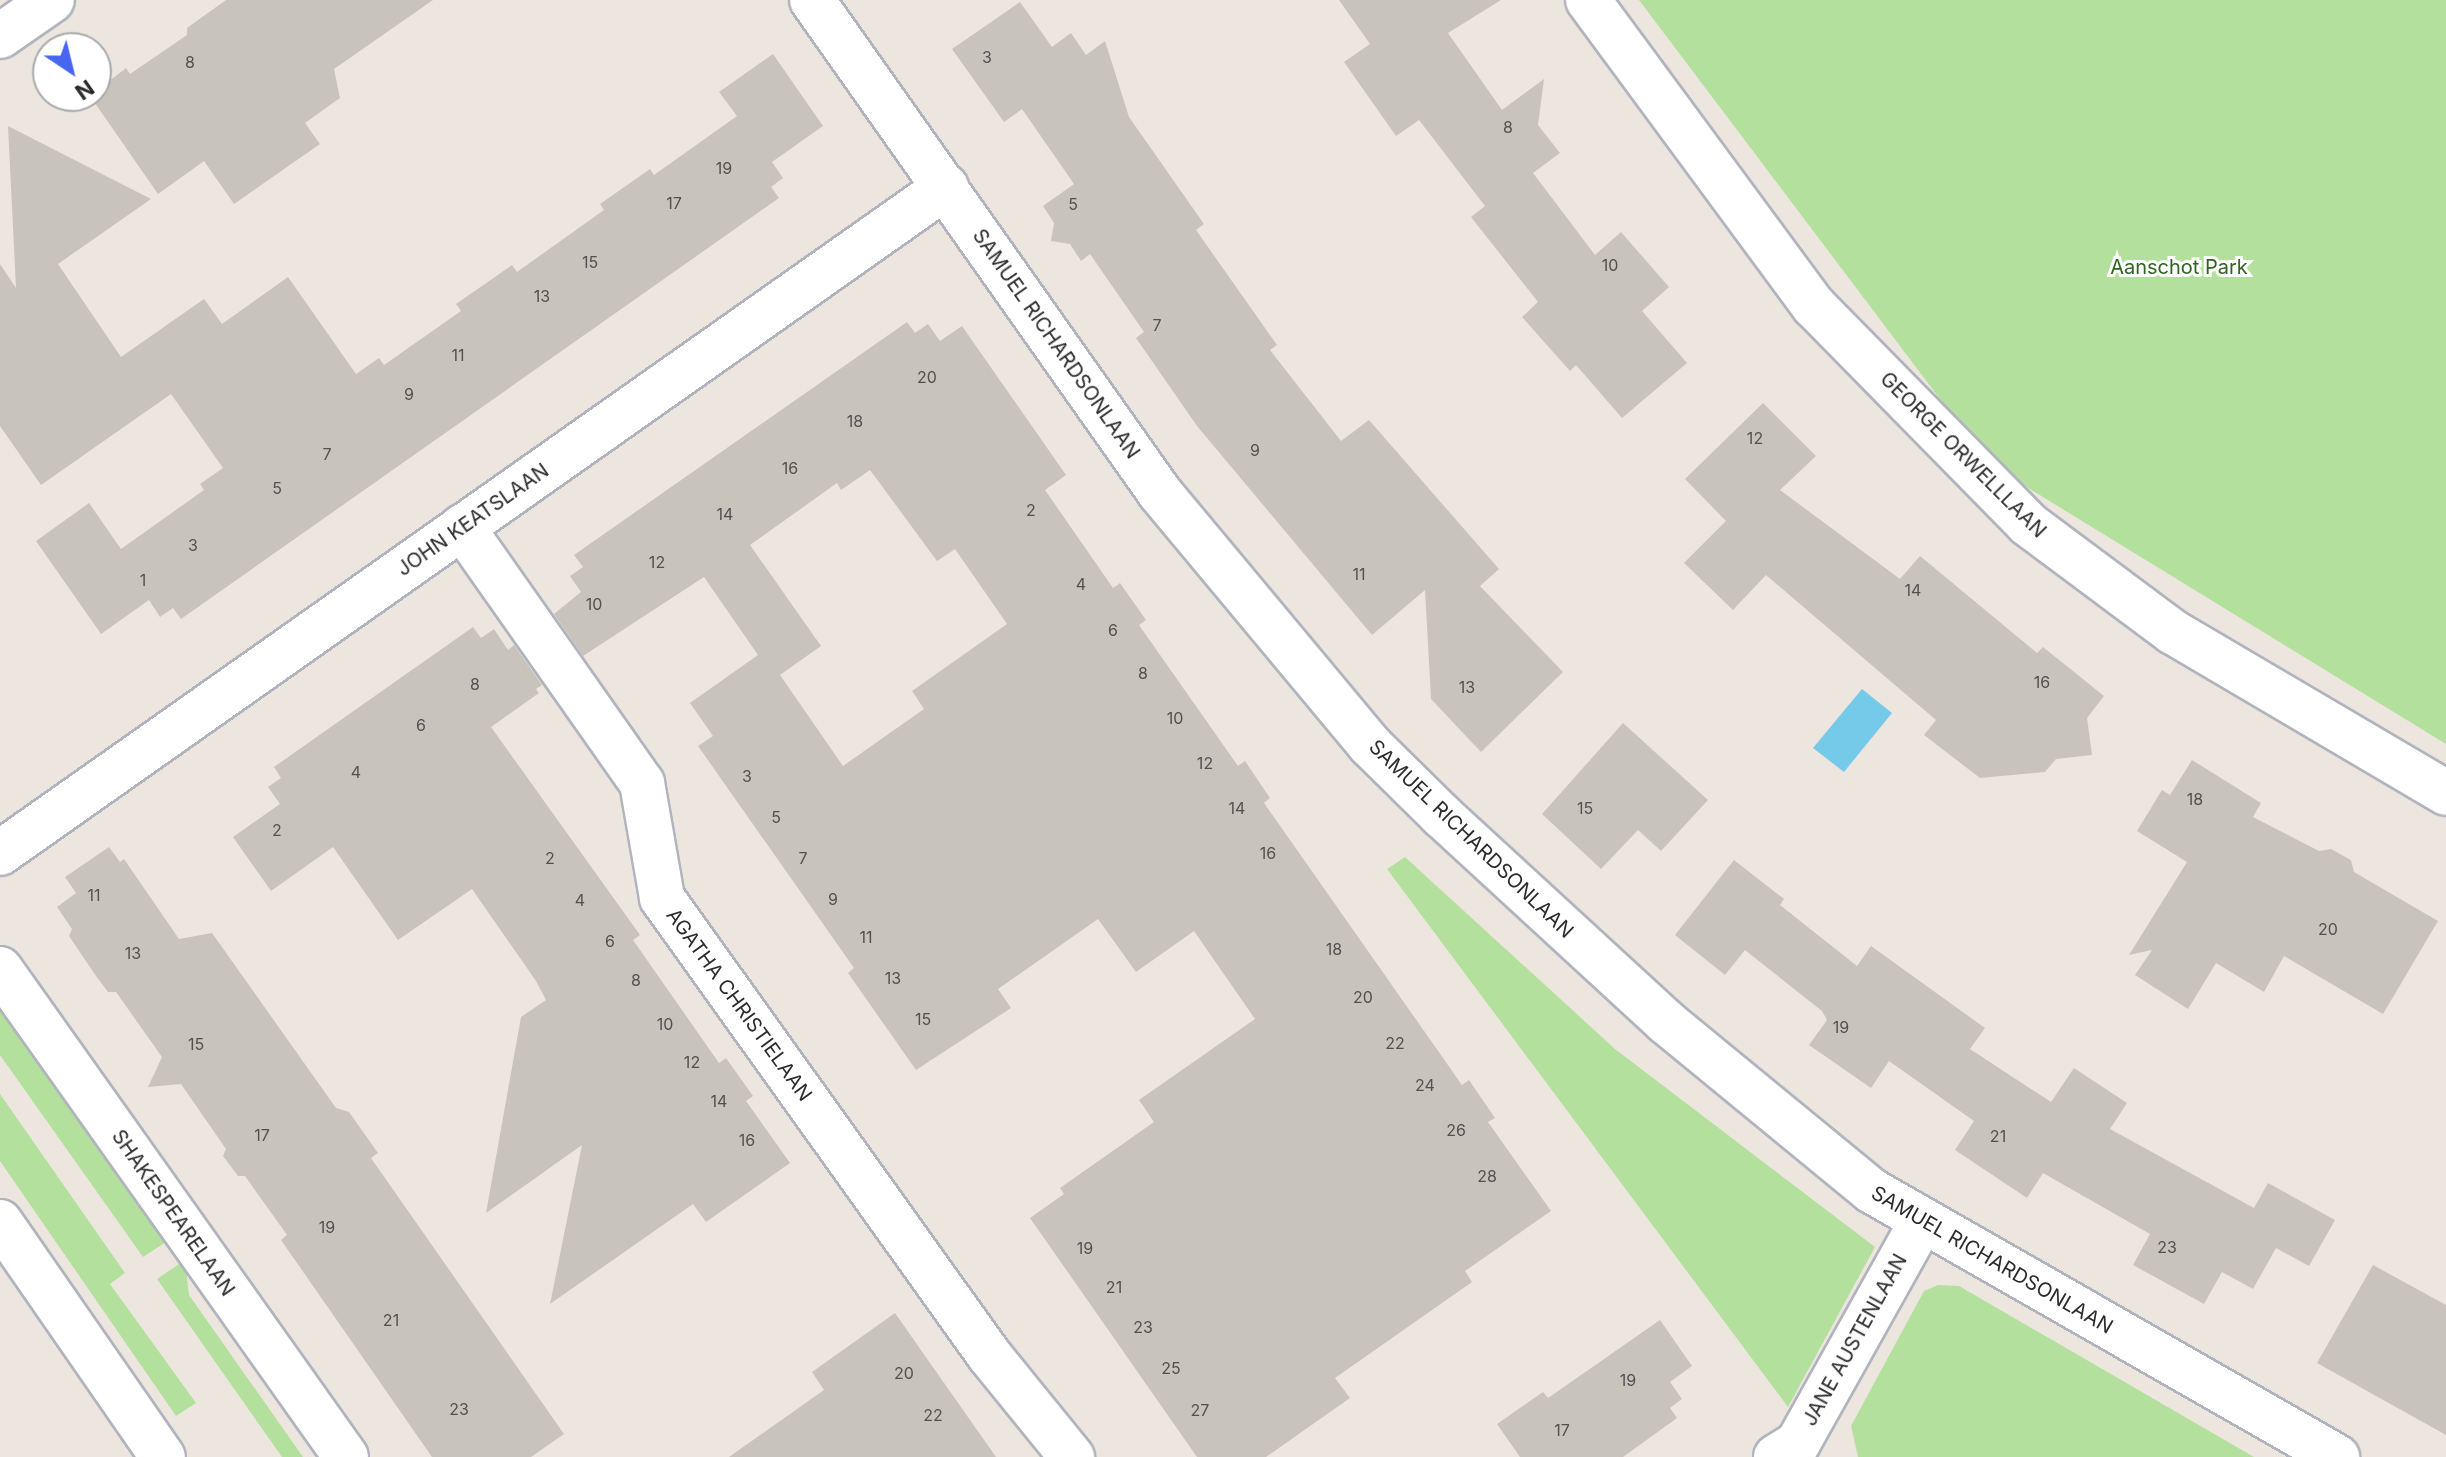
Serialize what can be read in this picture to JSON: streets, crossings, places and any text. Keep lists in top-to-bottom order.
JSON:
{
  "streets": {
    "street": [
      "SAMUEL RICHARDSONLAAN",
      "GEORGE ORWELLLAAN",
      "JOHN KEATSLAAN",
      "AGATHA CHRISTIELAAN",
      "SHAKESPEARELAAN",
      "JANE AUSTENLAAN"
    ]
  },
  "crossings": [
    ["SAMUEL RICHARDSONLAAN", "JOHN KEATSLAAN"],
    ["SAMUEL RICHARDSONLAAN", "JANE AUSTENLAAN"],
    ["JOHN KEATSLAAN", "AGATHA CHRISTIELAAN"]
  ],
  "parks": ["Aanschot Park"],
  "house_numbers": [
    "3",
    "8",
    "8",
    "19",
    "17",
    "5",
    "15",
    "10",
    "13",
    "7",
    "11",
    "20",
    "9",
    "18",
    "12",
    "9",
    "7",
    "16",
    "5",
    "2",
    "14",
    "3",
    "12",
    "11",
    "1",
    "4",
    "14",
    "10",
    "6",
    "8",
    "16",
    "8",
    "13",
    "10",
    "6",
    "12",
    "4",
    "3",
    "18",
    "14",
    "15",
    "5",
    "2",
    "16",
    "2",
    "7",
    "11",
    "9",
    "4",
    "20",
    "11",
    "6",
    "18",
    "13",
    "13",
    "8",
    "20",
    "15",
    "10",
    "19",
    "22",
    "15",
    "12",
    "24",
    "14",
    "26",
    "17",
    "21",
    "16",
    "28",
    "19",
    "23",
    "19",
    "21",
    "21",
    "23",
    "25",
    "20",
    "19",
    "23",
    "27",
    "22",
    "17"
  ],
  "north": "bottom right"
}
